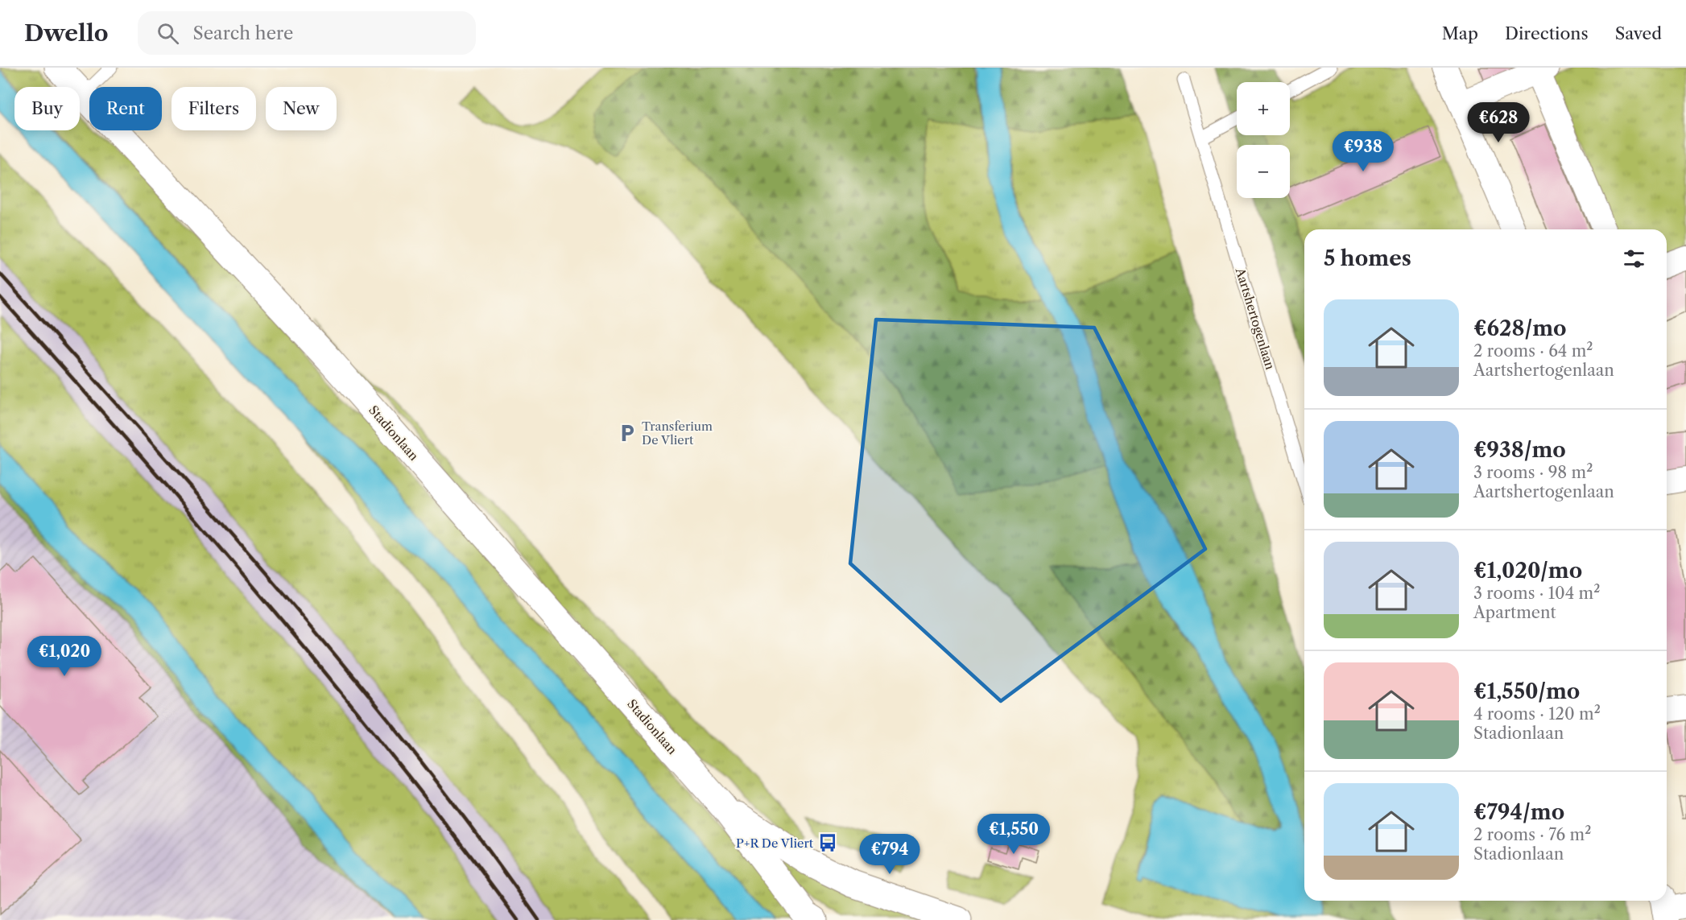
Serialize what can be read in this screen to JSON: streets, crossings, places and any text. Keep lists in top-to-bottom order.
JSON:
{
  "streets": {
    "main road": ["Stadionlaan"],
    "lane": ["Aartshertogenlaan"]
  },
  "places": {
    "parking": ["Transferium De Vliert"],
    "bus stop": ["P+R De Vliert"]
  },
  "page": {
    "header": "Dwello",
    "search": "Search here",
    "nav": ["Map", "Directions", "Saved"],
    "map_buttons": ["+", "−"],
    "chip": [
      "Buy",
      "Rent",
      "Filters",
      "New"
    ],
    "price": [
      "€628",
      "€938",
      "€1,020",
      "€1,550",
      "€794"
    ],
    "heading": "5 homes",
    "list": [
      {
        "name": "€628/mo",
        "note": "2 rooms · 64 m² · Aartshertogenlaan"
      },
      {
        "name": "€938/mo",
        "note": "3 rooms · 98 m² · Aartshertogenlaan"
      },
      {
        "name": "€1,020/mo",
        "note": "3 rooms · 104 m² · Apartment"
      },
      {
        "name": "€1,550/mo",
        "note": "4 rooms · 120 m² · Stadionlaan"
      },
      {
        "name": "€794/mo",
        "note": "2 rooms · 76 m² · Stadionlaan"
      }
    ]
  }
}
